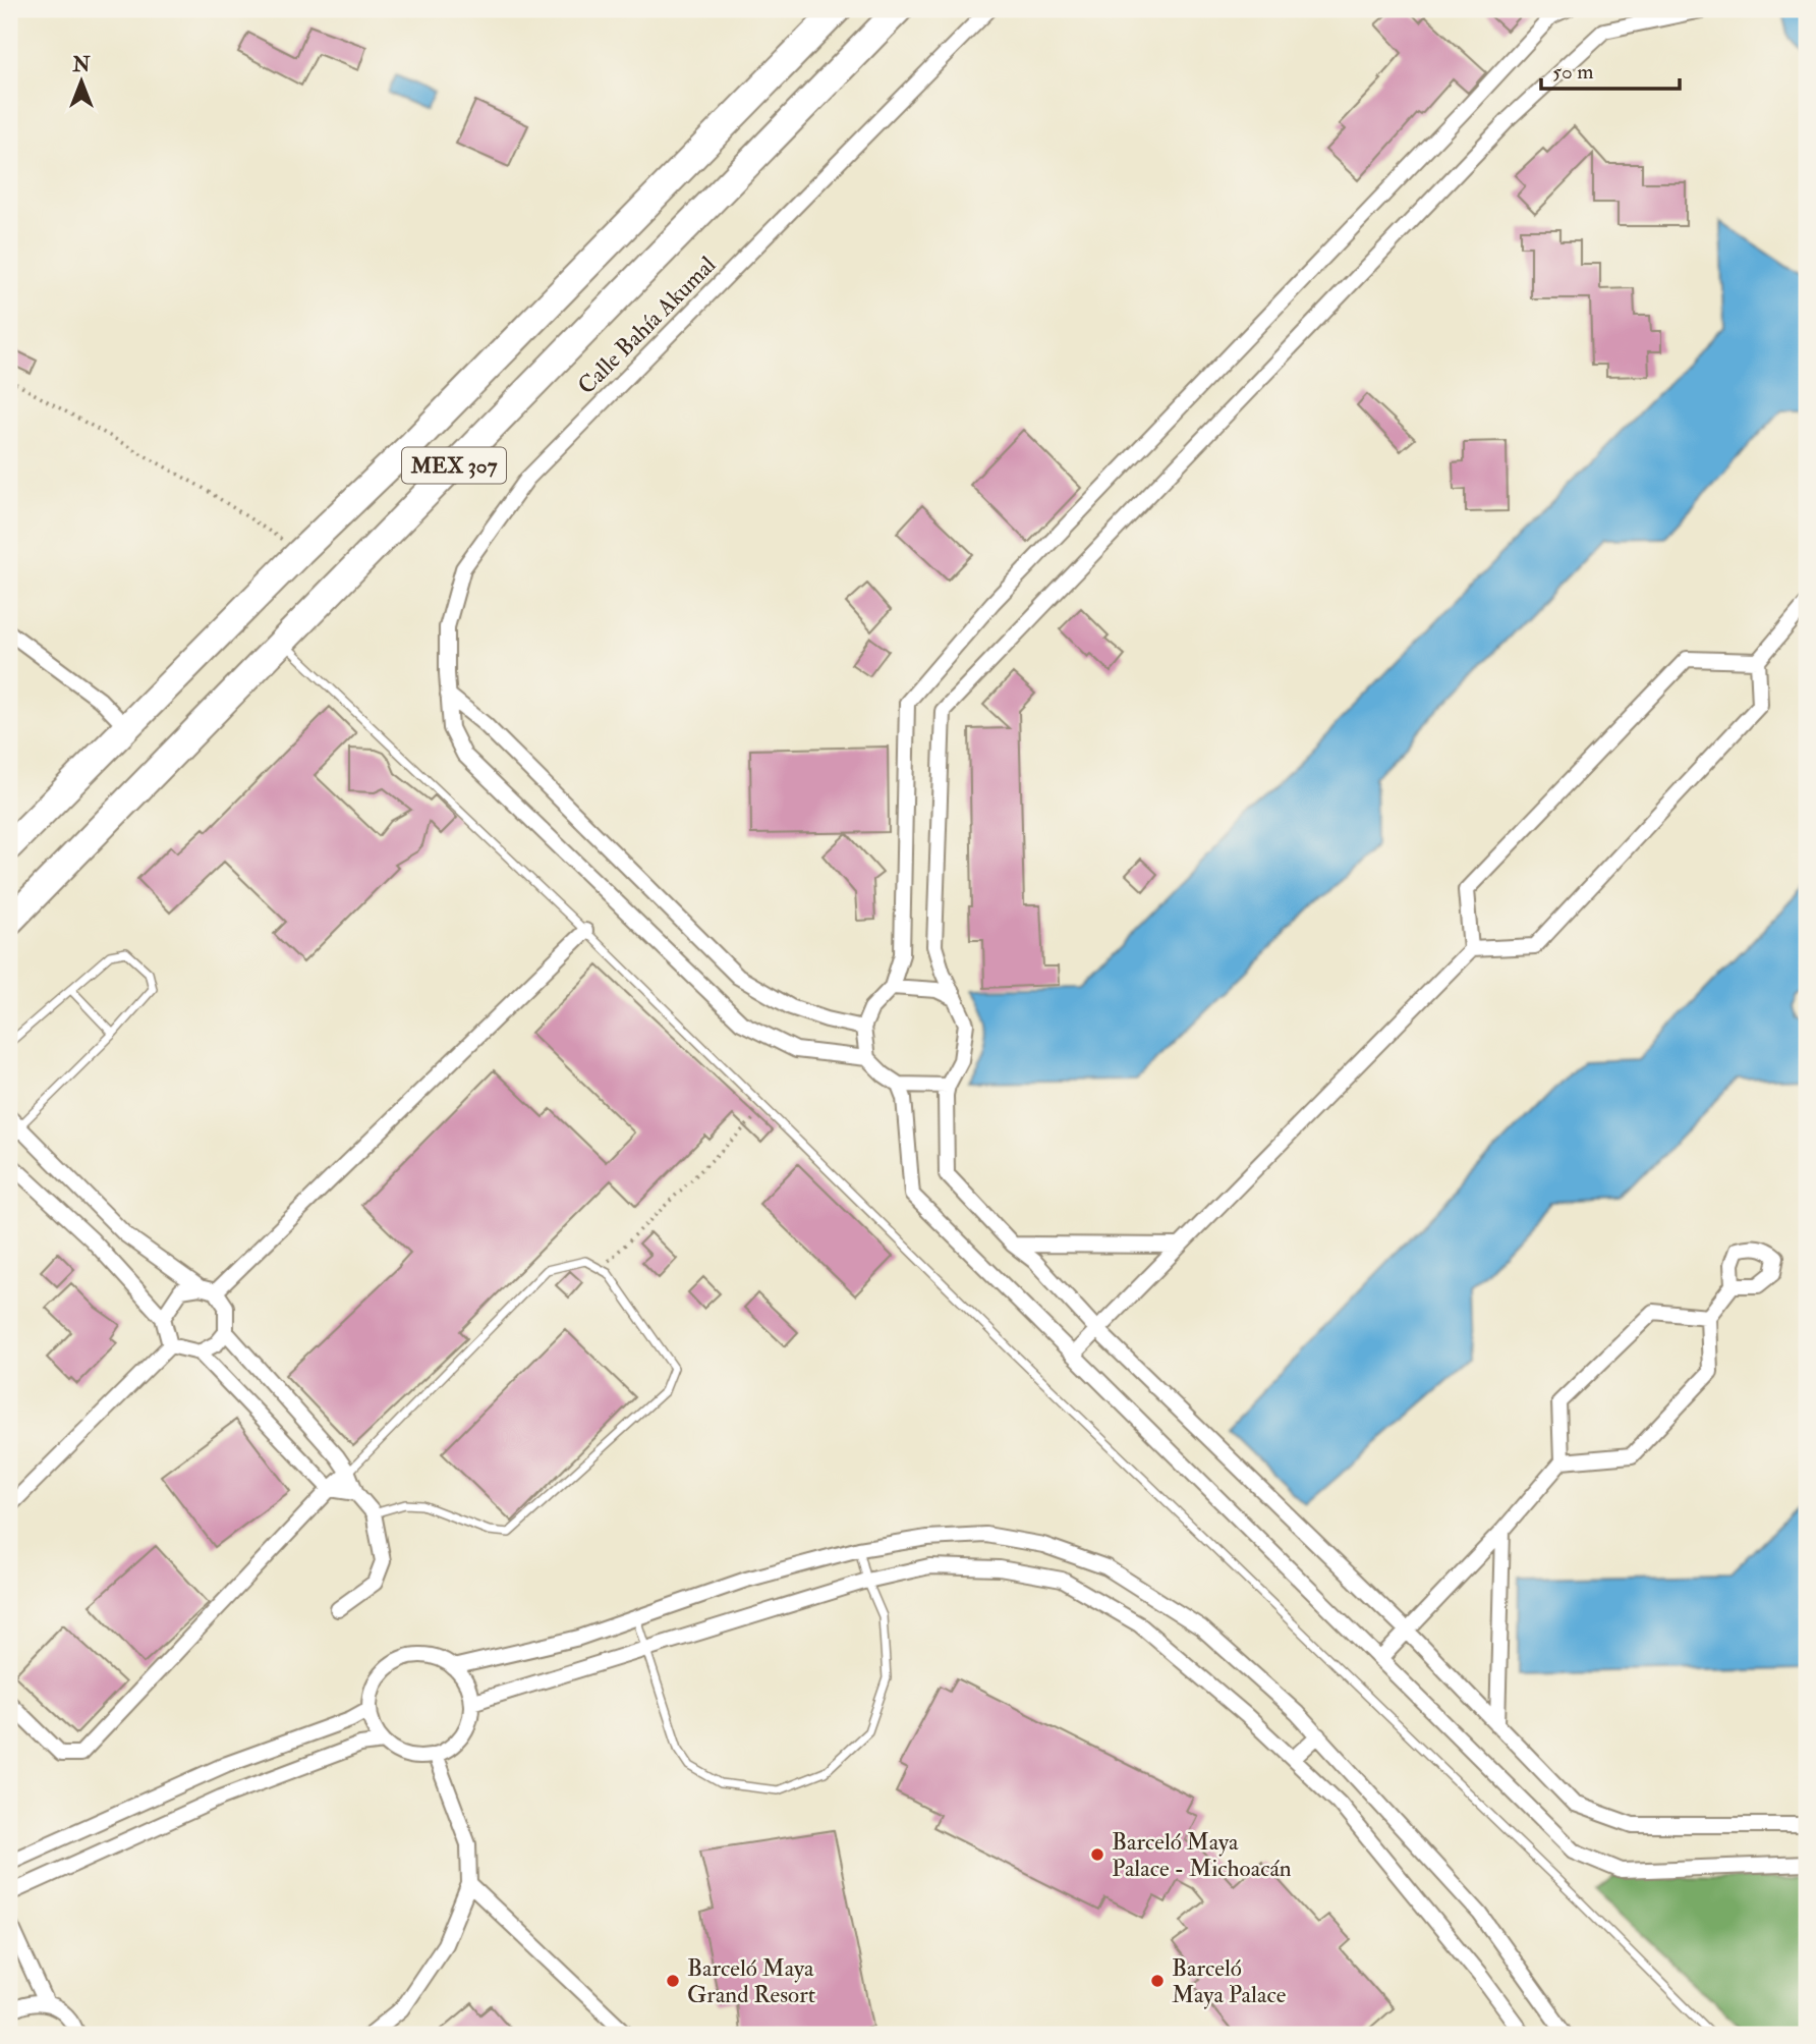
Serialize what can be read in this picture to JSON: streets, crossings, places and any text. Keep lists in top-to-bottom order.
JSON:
{
  "streets": {
    "highway": ["MEX 307"],
    "street": ["Calle Bahía Akumal"]
  },
  "places": ["Barceló Maya Palace - Michoacán", "Barceló Maya Grand Resort", "Barceló Maya Palace"],
  "scale_bar": "50 m",
  "north": "top"
}
